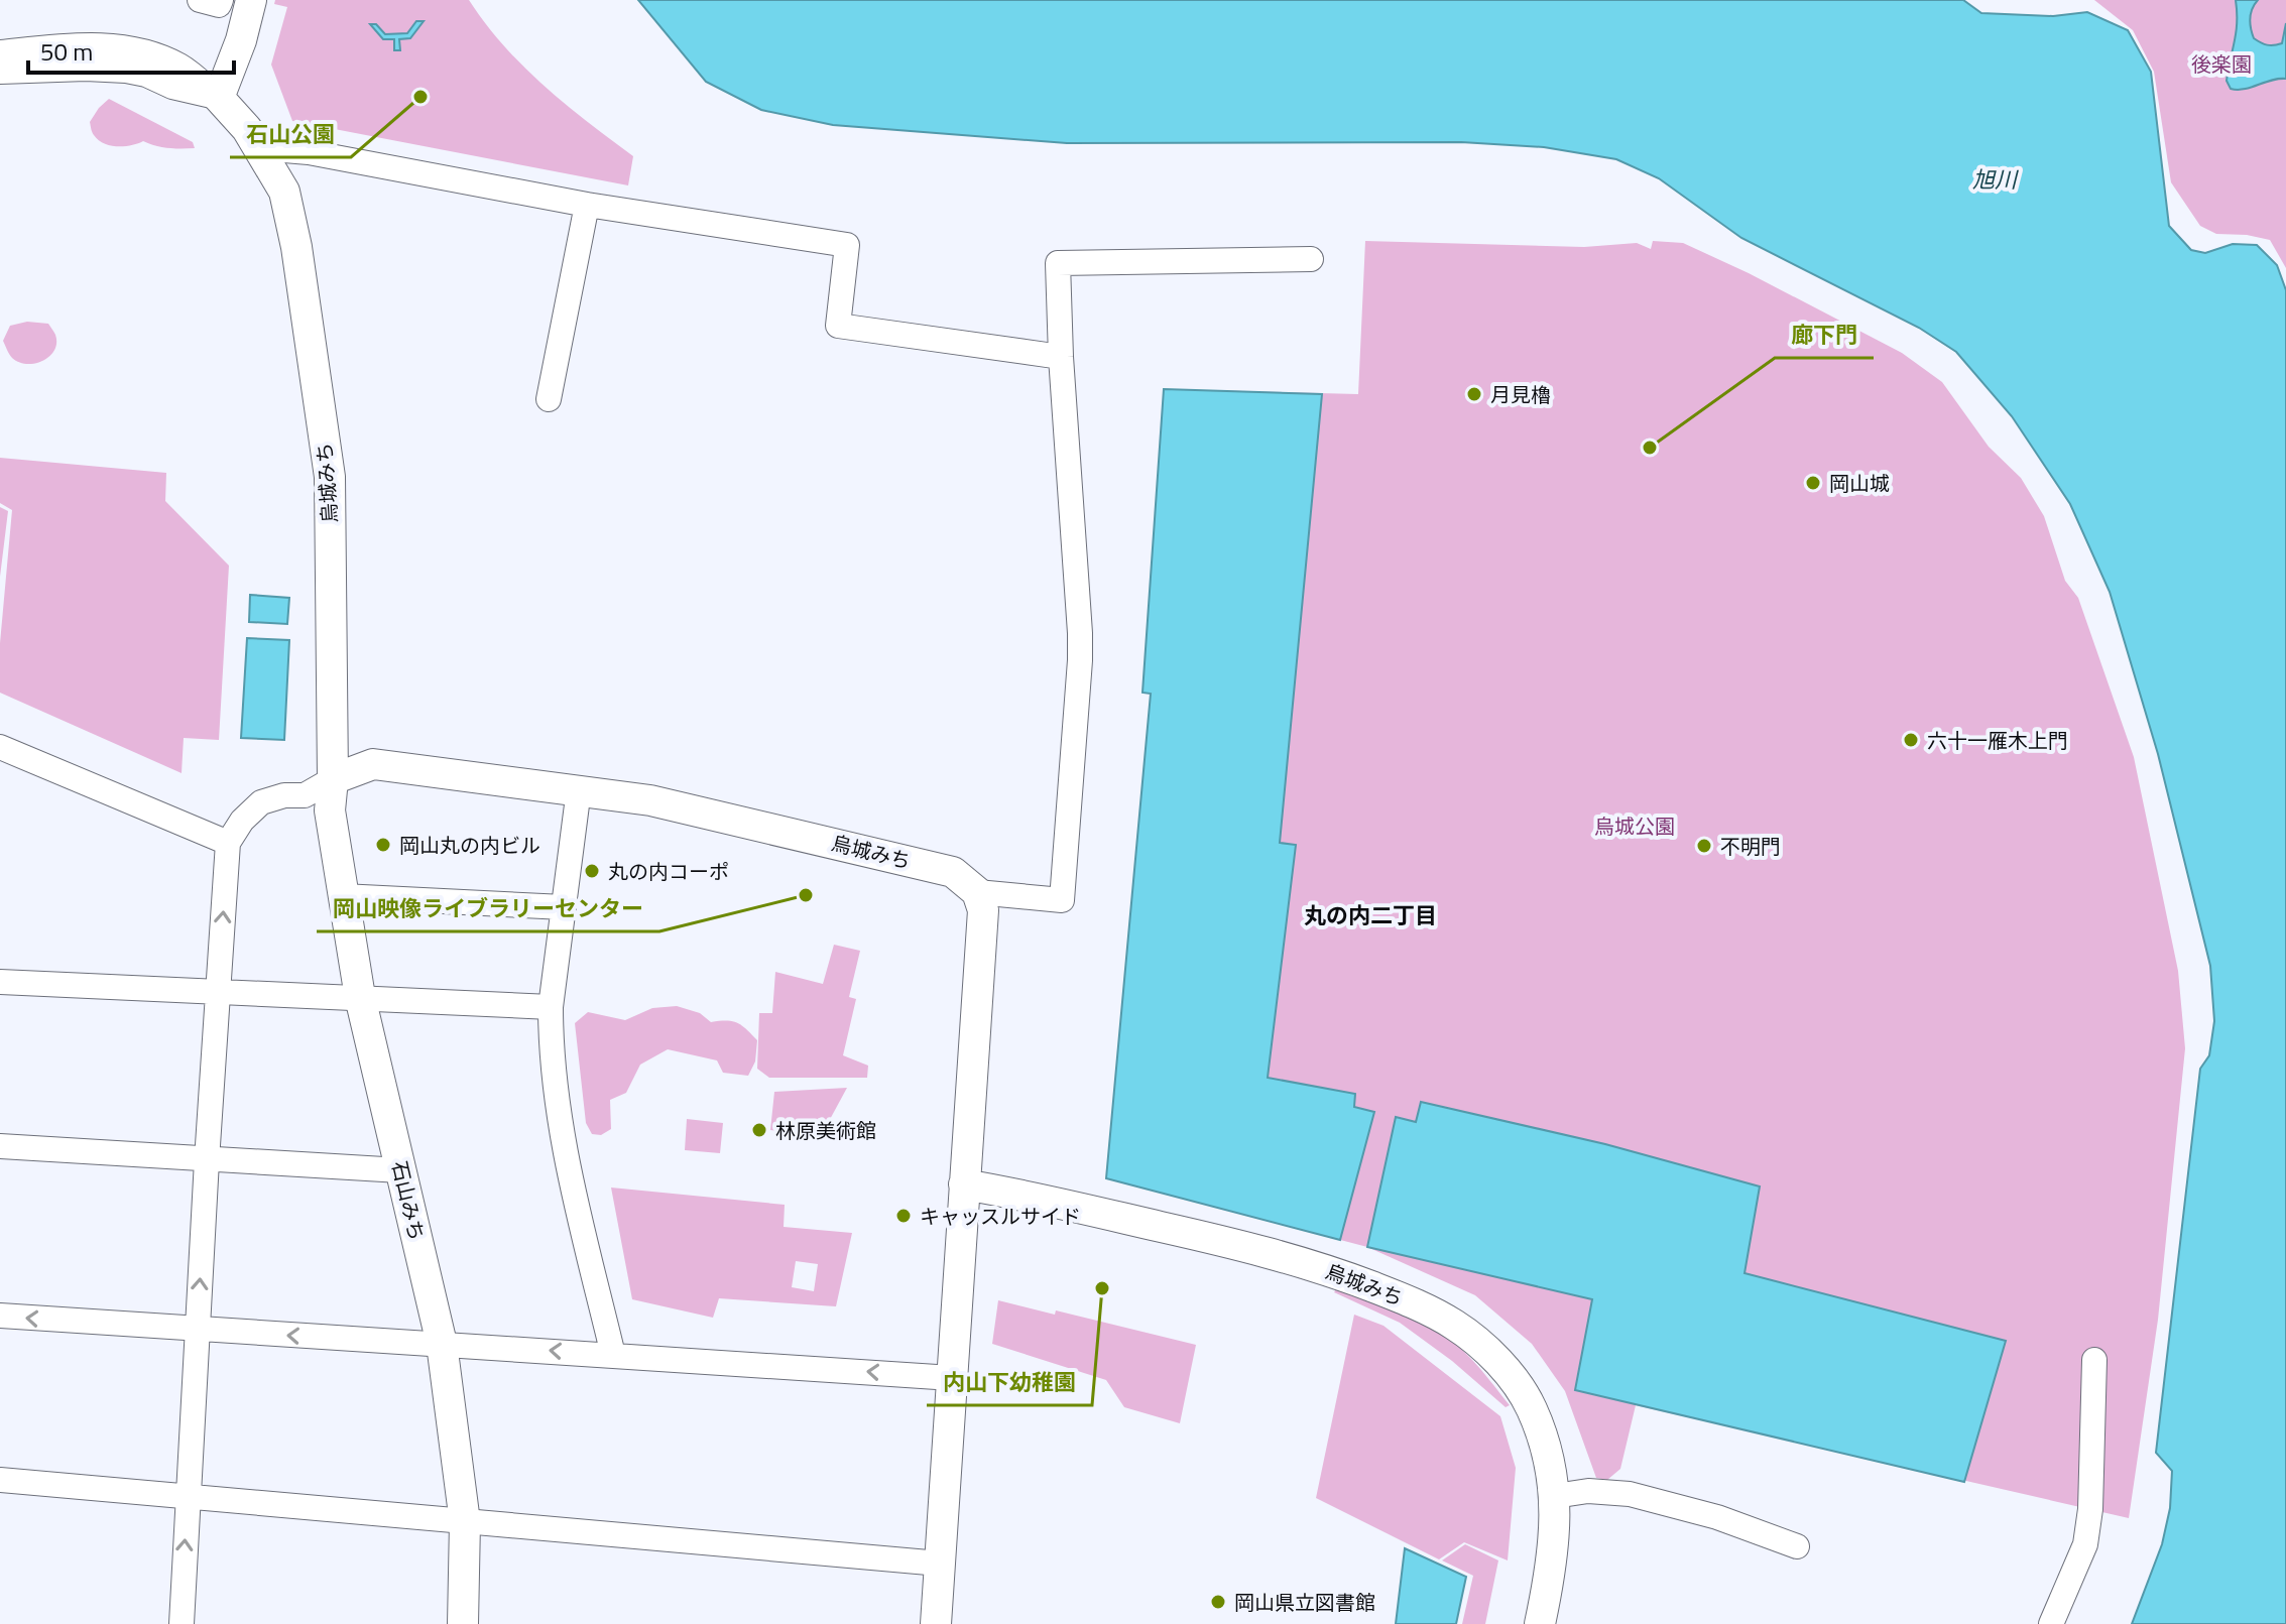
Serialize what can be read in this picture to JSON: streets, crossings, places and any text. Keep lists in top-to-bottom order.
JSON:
{
  "streets": {
    "street": ["烏城みち", "石山みち"]
  },
  "crossings": [
    ["烏城みち", "石山みち"]
  ],
  "districts": ["丸の内二丁目"],
  "water": ["旭川"],
  "parks": ["後楽園", "烏城公園"],
  "places": [
    "石山公園",
    "月見櫓",
    "廊下門",
    "岡山城",
    "六十一雁木上門",
    "岡山丸の内ビル",
    "不明門",
    "丸の内コーポ",
    "岡山映像ライブラリーセンター",
    "林原美術館",
    "キャッスルサイド",
    "内山下幼稚園",
    "岡山県立図書館"
  ],
  "scale_bar": "50 m"
}
